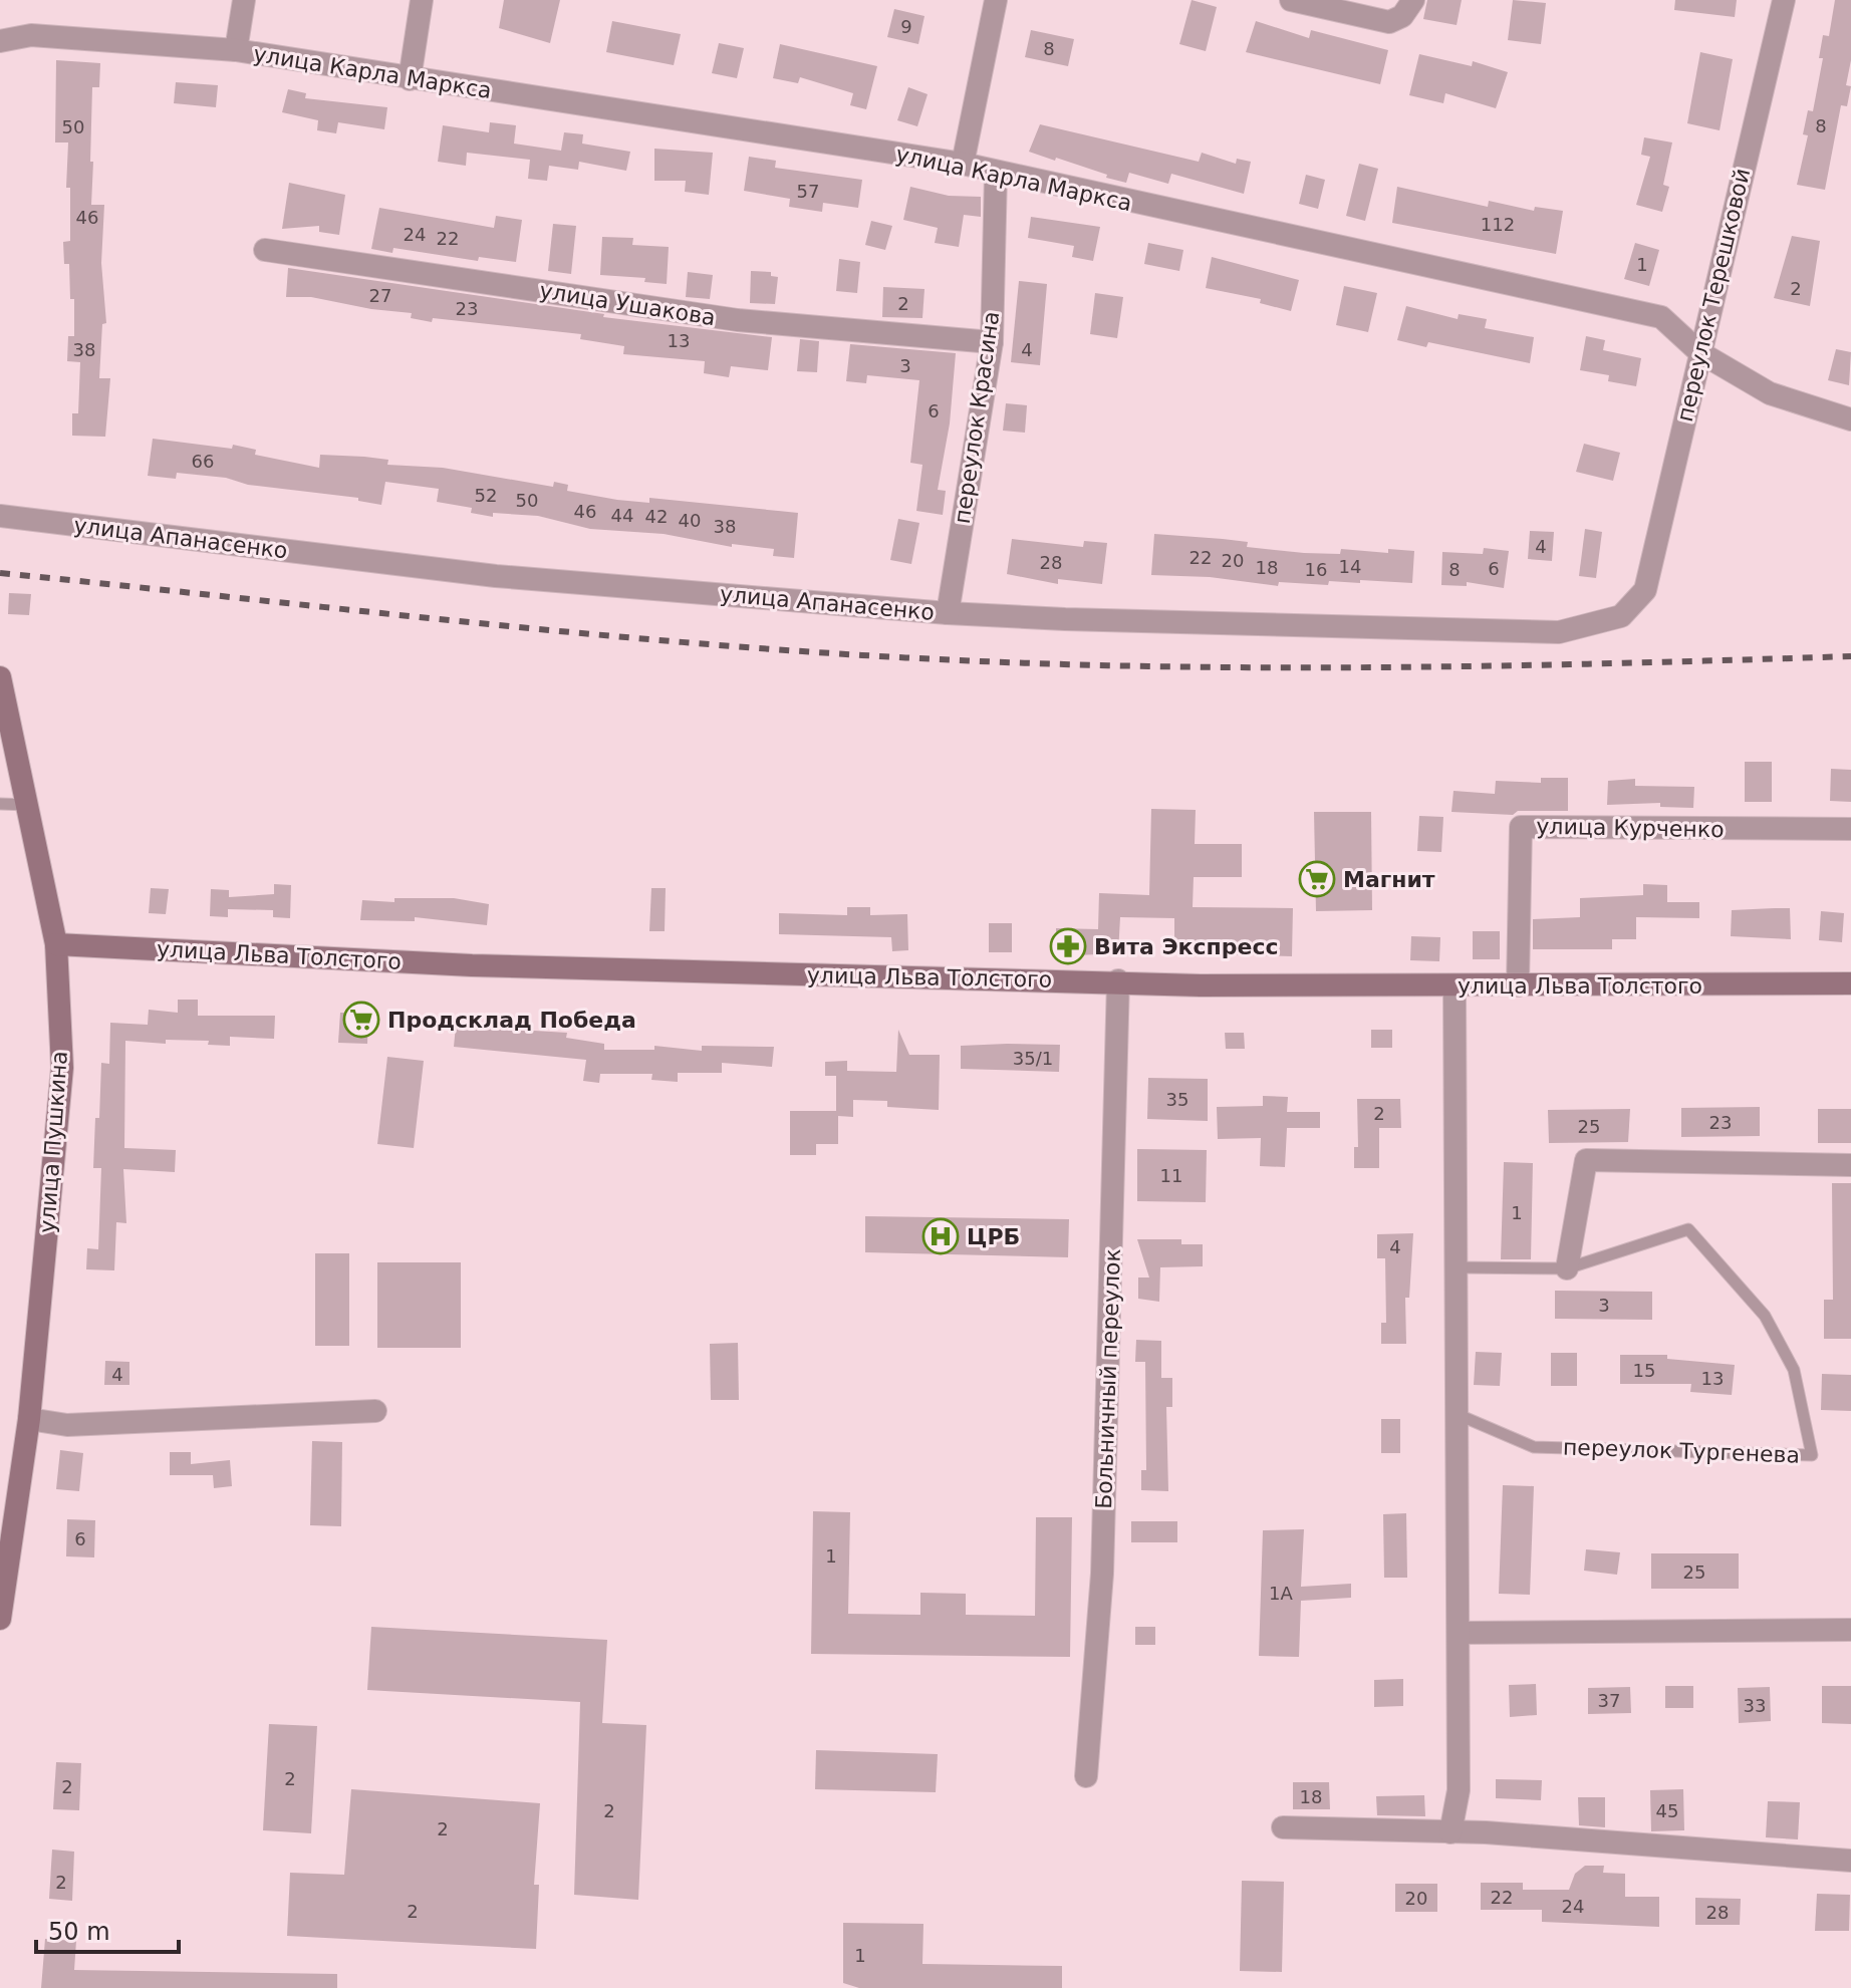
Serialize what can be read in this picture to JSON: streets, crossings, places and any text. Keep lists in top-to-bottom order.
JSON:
{
  "streets": {
    "main road": ["улица Льва Толстого", "улица Пушкина"],
    "street": [
      "улица Карла Маркса",
      "переулок Терешковой",
      "улица Ушакова",
      "переулок Красина",
      "улица Апанасенко",
      "улица Курченко",
      "Больничный переулок"
    ],
    "lane": ["переулок Тургенева"]
  },
  "crossings": [
    ["улица Карла Маркса", "переулок Терешковой"],
    ["улица Карла Маркса", "переулок Красина"],
    ["переулок Терешковой", "улица Апанасенко"],
    ["улица Ушакова", "переулок Красина"],
    ["переулок Красина", "улица Апанасенко"],
    ["улица Курченко", "улица Льва Толстого"],
    ["улица Льва Толстого", "улица Пушкина"],
    ["улица Льва Толстого", "Больничный переулок"]
  ],
  "places": {
    "supermarket": ["Магнит", "Продсклад Победа"],
    "pharmacy": ["Вита Экспресс"],
    "hospital": ["ЦРБ"]
  },
  "house_numbers": [
    "9",
    "8",
    "8",
    "50",
    "57",
    "46",
    "112",
    "24",
    "22",
    "1",
    "2",
    "27",
    "2",
    "23",
    "13",
    "38",
    "4",
    "3",
    "6",
    "66",
    "52",
    "50",
    "46",
    "44",
    "42",
    "40",
    "38",
    "4",
    "22",
    "20",
    "28",
    "14",
    "18",
    "6",
    "16",
    "8",
    "35/1",
    "35",
    "2",
    "23",
    "25",
    "11",
    "1",
    "4",
    "3",
    "15",
    "4",
    "13",
    "6",
    "1",
    "25",
    "1А",
    "37",
    "33",
    "2",
    "2",
    "18",
    "2",
    "45",
    "2",
    "2",
    "22",
    "20",
    "24",
    "2",
    "28",
    "1"
  ],
  "scale_bar": "50 m"
}
